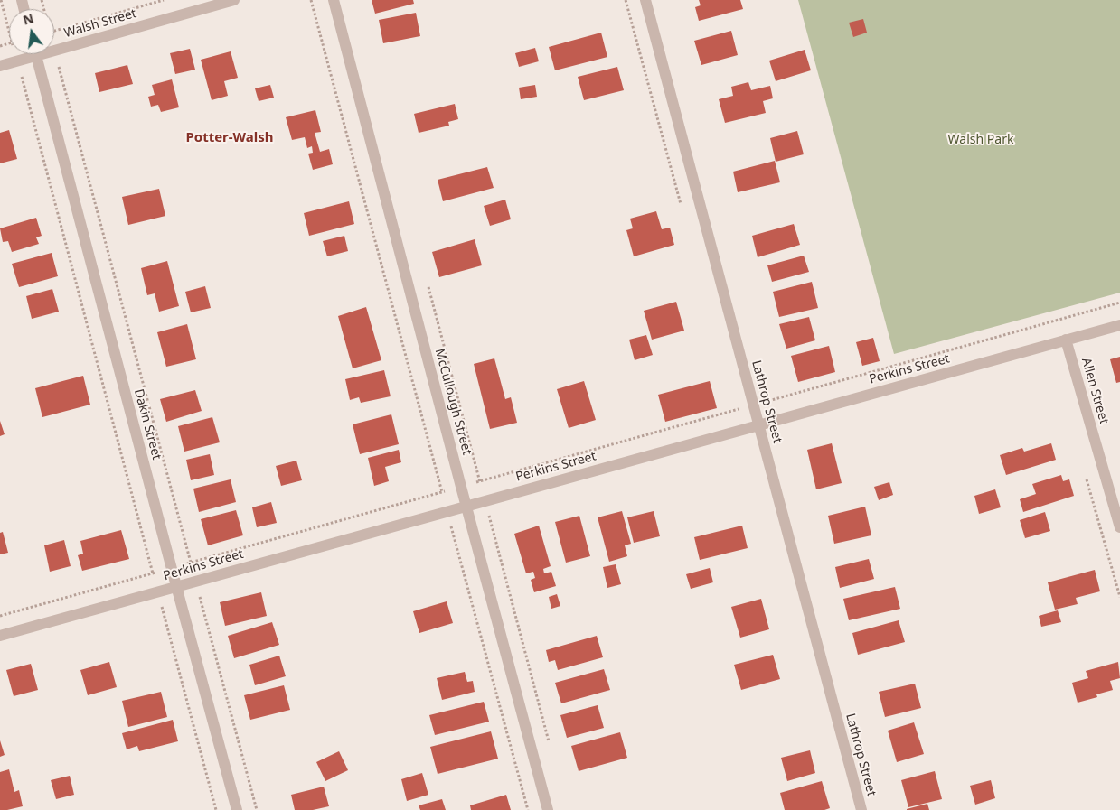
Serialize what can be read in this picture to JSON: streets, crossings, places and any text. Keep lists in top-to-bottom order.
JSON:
{
  "streets": {
    "street": [
      "Walsh Street",
      "Perkins Street",
      "Allen Street",
      "McCullough Street",
      "Lathrop Street",
      "Dakin Street"
    ]
  },
  "crossings": [
    ["Perkins Street", "Allen Street"],
    ["Perkins Street", "McCullough Street"],
    ["Perkins Street", "Lathrop Street"],
    ["Perkins Street", "Dakin Street"]
  ],
  "districts": ["Potter-Walsh"],
  "parks": ["Walsh Park"],
  "north": "top"
}
